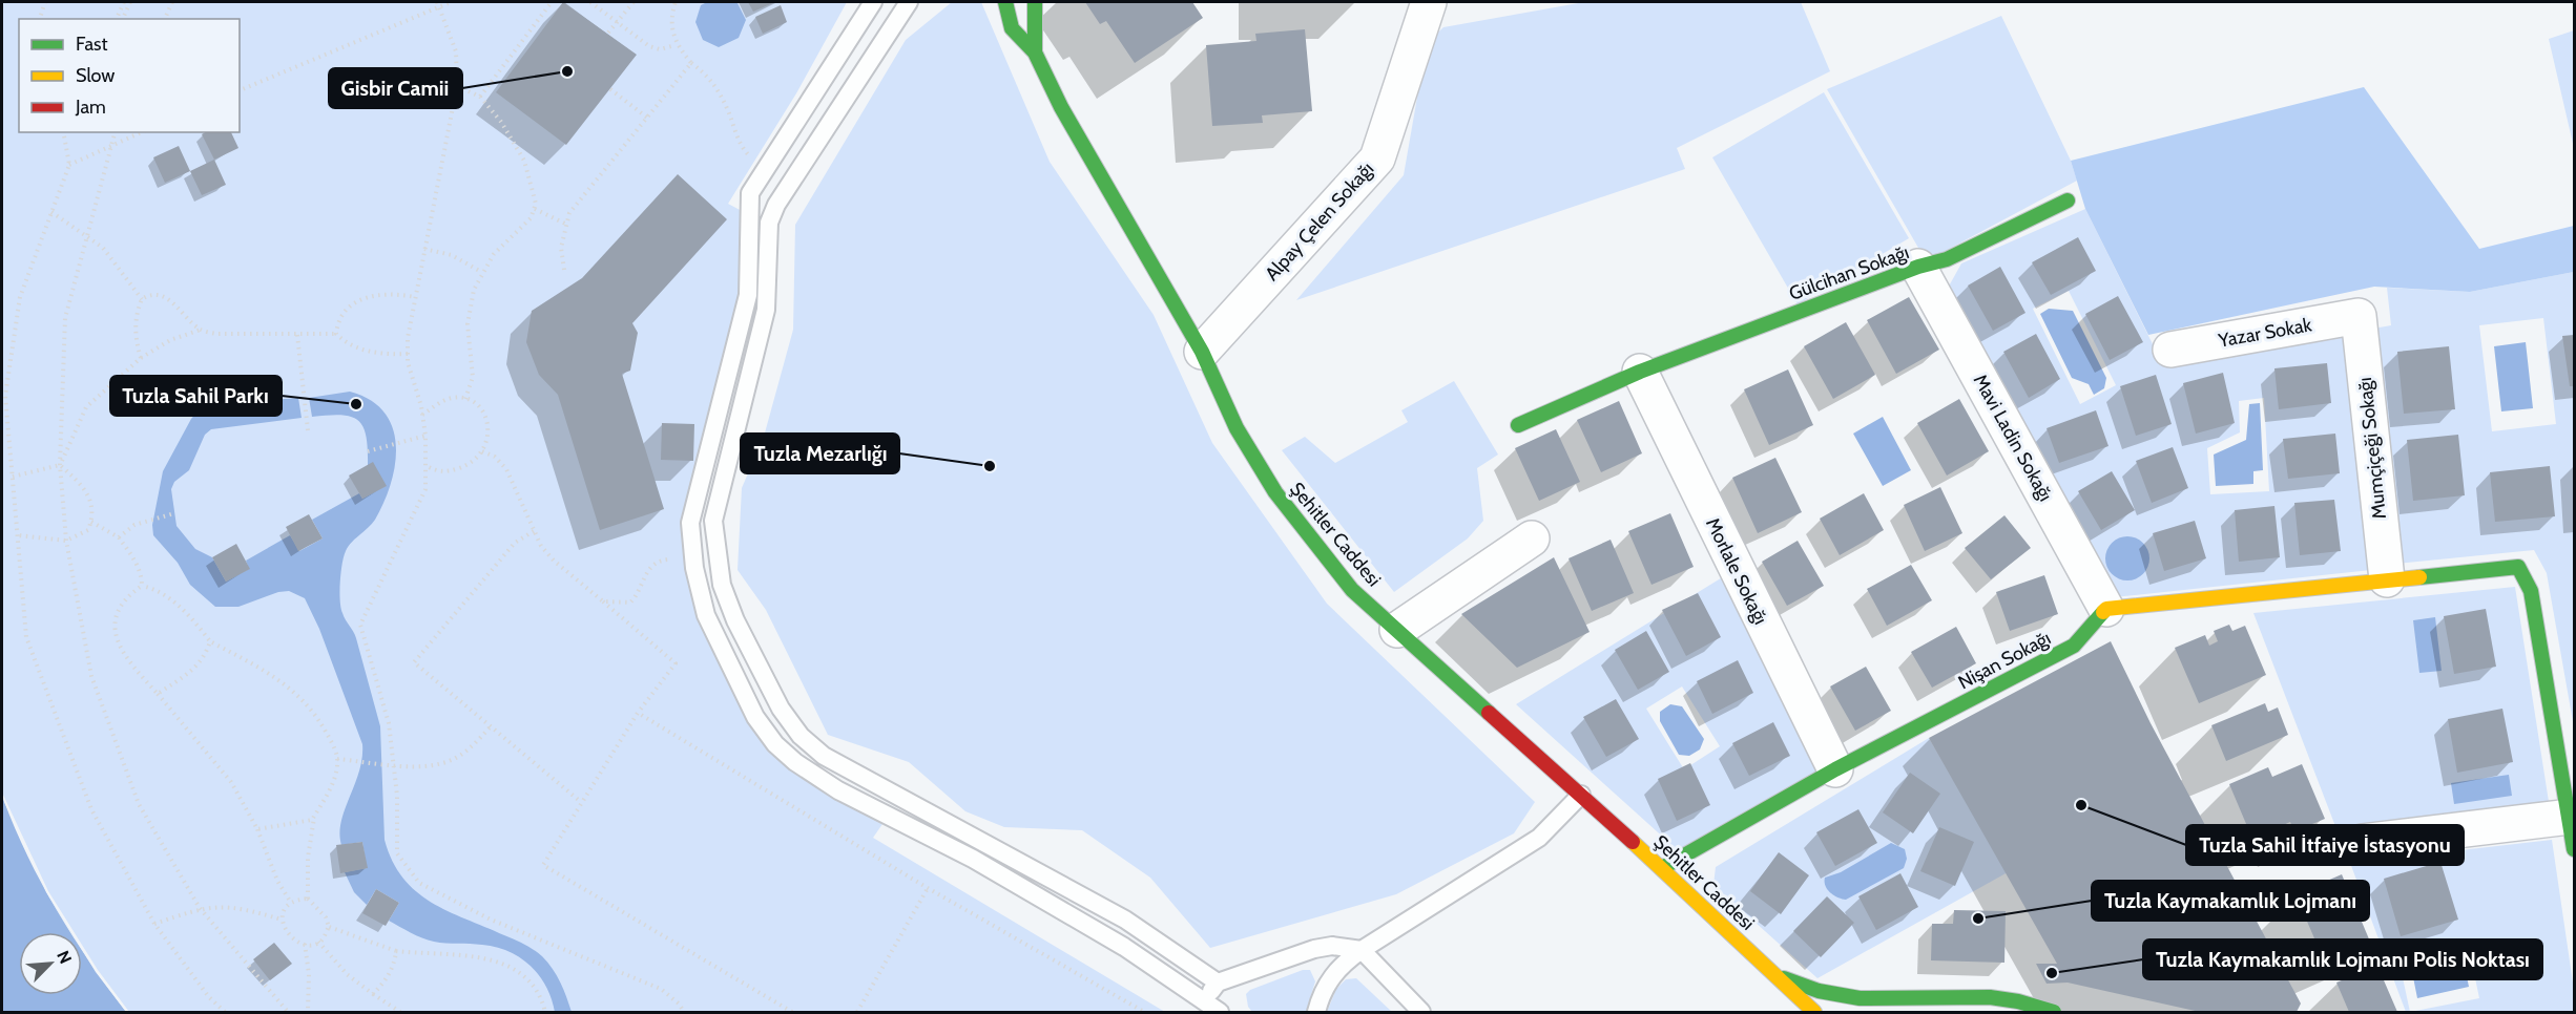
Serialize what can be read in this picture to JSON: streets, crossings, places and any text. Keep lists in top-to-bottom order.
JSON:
{
  "streets": {
    "street": [
      "Alpay Çelen Sokağı",
      "Gülcihan Sokağı",
      "Yazar Sokak",
      "Mavi Ladin Sokağı",
      "Mumçiçeği Sokağı",
      "Şehitler Caddesi",
      "Morlale Sokağı",
      "Nişan Sokağı"
    ]
  },
  "crossings": [
    ["Alpay Çelen Sokağı", "Şehitler Caddesi"],
    ["Gülcihan Sokağı", "Mavi Ladin Sokağı"],
    ["Gülcihan Sokağı", "Morlale Sokağı"],
    ["Yazar Sokak", "Mumçiçeği Sokağı"],
    ["Mavi Ladin Sokağı", "Nişan Sokağı"],
    ["Şehitler Caddesi", "Nişan Sokağı"],
    ["Morlale Sokağı", "Nişan Sokağı"]
  ],
  "places": [
    "Gisbir Camii",
    "Tuzla Sahil Parkı",
    "Tuzla Mezarlığı",
    "Tuzla Sahil İtfaiye İstasyonu",
    "Tuzla Kaymakamlık Lojmanı",
    "Tuzla Kaymakamlık Lojmanı Polis Noktası"
  ],
  "legend": ["Fast", "Slow", "Jam"],
  "north": "top right"
}
